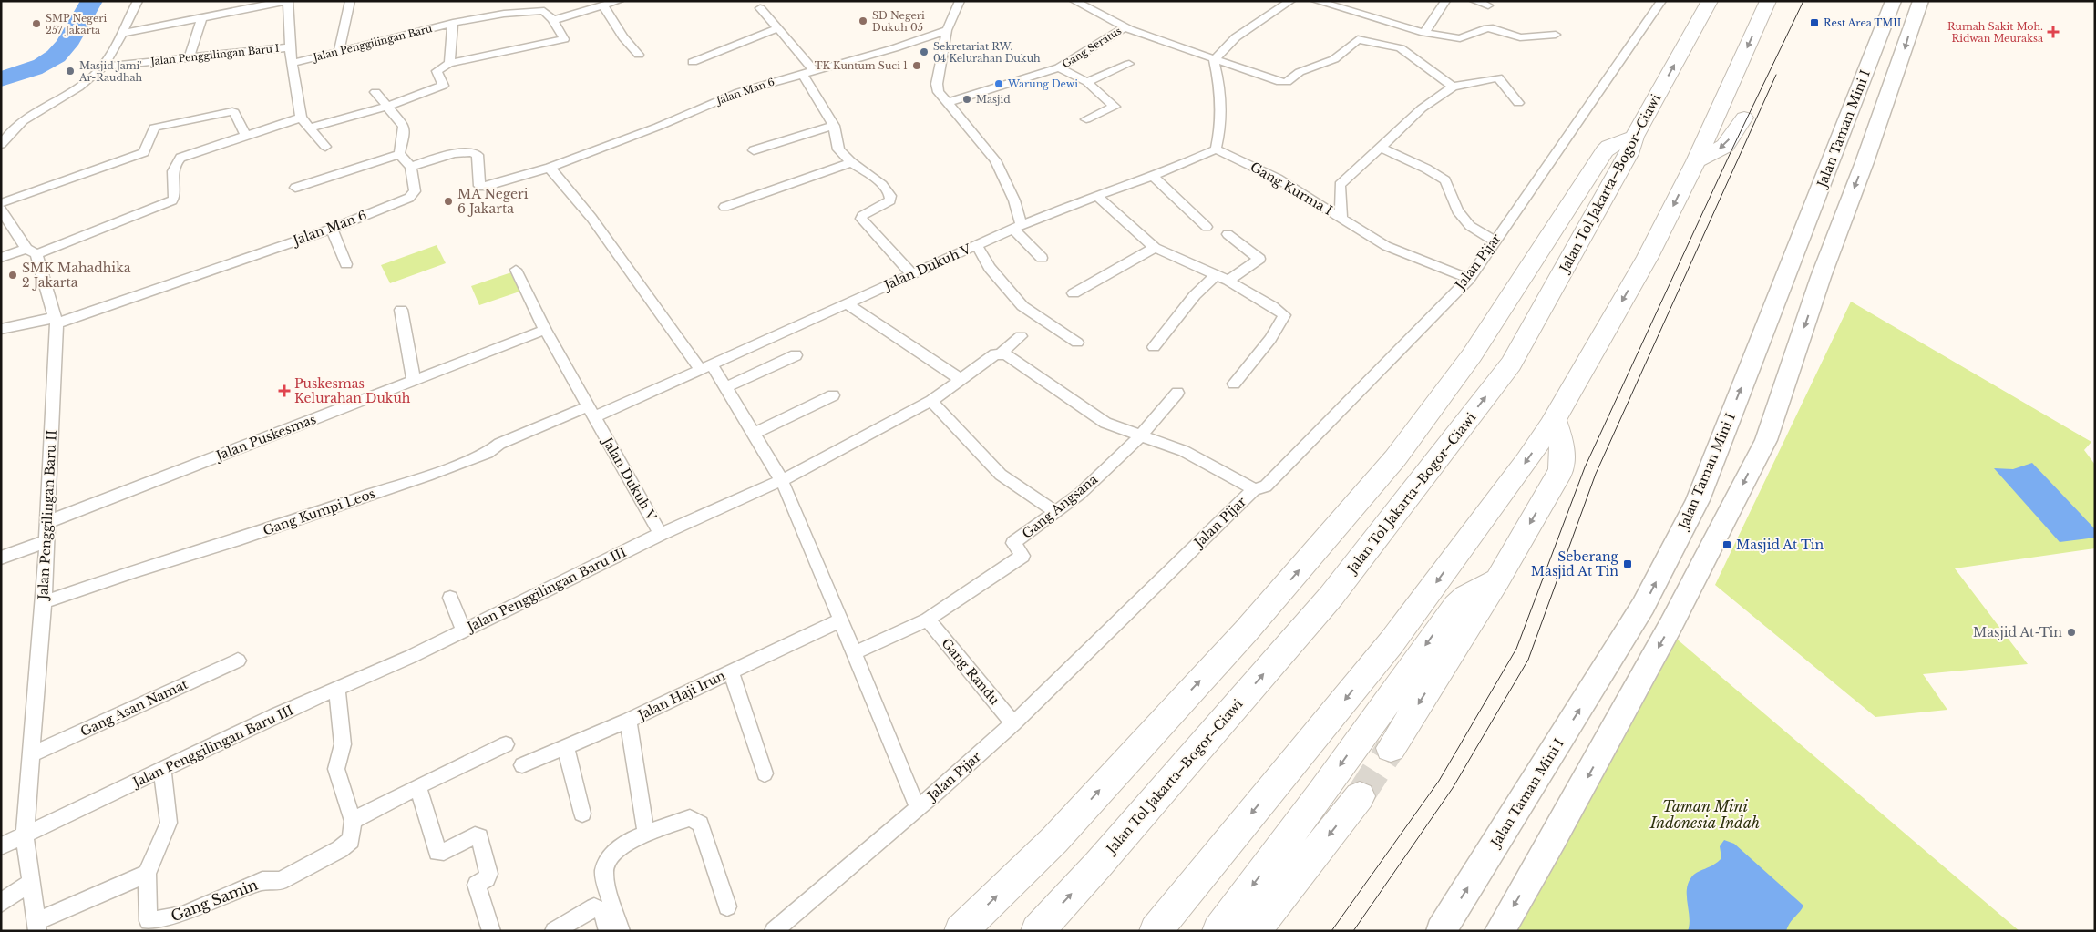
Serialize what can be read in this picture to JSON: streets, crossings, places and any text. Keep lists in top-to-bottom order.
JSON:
{
  "streets": {
    "highway": ["Jalan Tol Jakarta–Bogor–Ciawi"],
    "main road": ["Jalan Taman Mini I"],
    "street": [
      "Jalan Penggilingan Baru",
      "Gang Seratus",
      "Jalan Penggilingan Baru I",
      "Jalan Man 6",
      "Gang Kurma I",
      "Jalan Pijar",
      "Jalan Dukuh V",
      "Jalan Puskesmas",
      "Gang Angsana",
      "Gang Kumpi Leos",
      "Jalan Penggilingan Baru II",
      "Jalan Penggilingan Baru III",
      "Gang Randu",
      "Jalan Haji Irun",
      "Gang Asan Namat",
      "Gang Samin"
    ]
  },
  "crossings": [
    ["Jalan Man 6", "Jalan Penggilingan Baru II"],
    ["Gang Kurma I", "Jalan Pijar"],
    ["Gang Kurma I", "Jalan Dukuh V"],
    ["Jalan Pijar", "Gang Randu"],
    ["Jalan Dukuh V", "Gang Kumpi Leos"],
    ["Jalan Dukuh V", "Jalan Penggilingan Baru III"],
    ["Jalan Puskesmas", "Jalan Penggilingan Baru II"],
    ["Gang Angsana", "Gang Randu"],
    ["Gang Kumpi Leos", "Jalan Penggilingan Baru II"],
    ["Jalan Penggilingan Baru II", "Jalan Penggilingan Baru III"],
    ["Jalan Penggilingan Baru II", "Gang Asan Namat"],
    ["Jalan Penggilingan Baru III", "Gang Samin"]
  ],
  "parks": ["Taman Mini Indonesia Indah"],
  "places": {
    "other": [
      "SD Negeri Dukuh 05",
      "SMP Negeri 257 Jakarta",
      "Sekretariat RW. 04 Kelurahan Dukuh",
      "TK Kuntum Suci 1",
      "Masjid Jami' Ar-Raudhah",
      "Warung Dewi",
      "Masjid",
      "MA Negeri 6 Jakarta",
      "SMK Mahadhika 2 Jakarta",
      "Masjid At-Tin"
    ],
    "transit": ["Rest Area TMII", "Masjid At Tin", "Seberang Masjid At Tin"],
    "health": ["Rumah Sakit Moh. Ridwan Meuraksa", "Puskesmas Kelurahan Dukuh"]
  }
}
